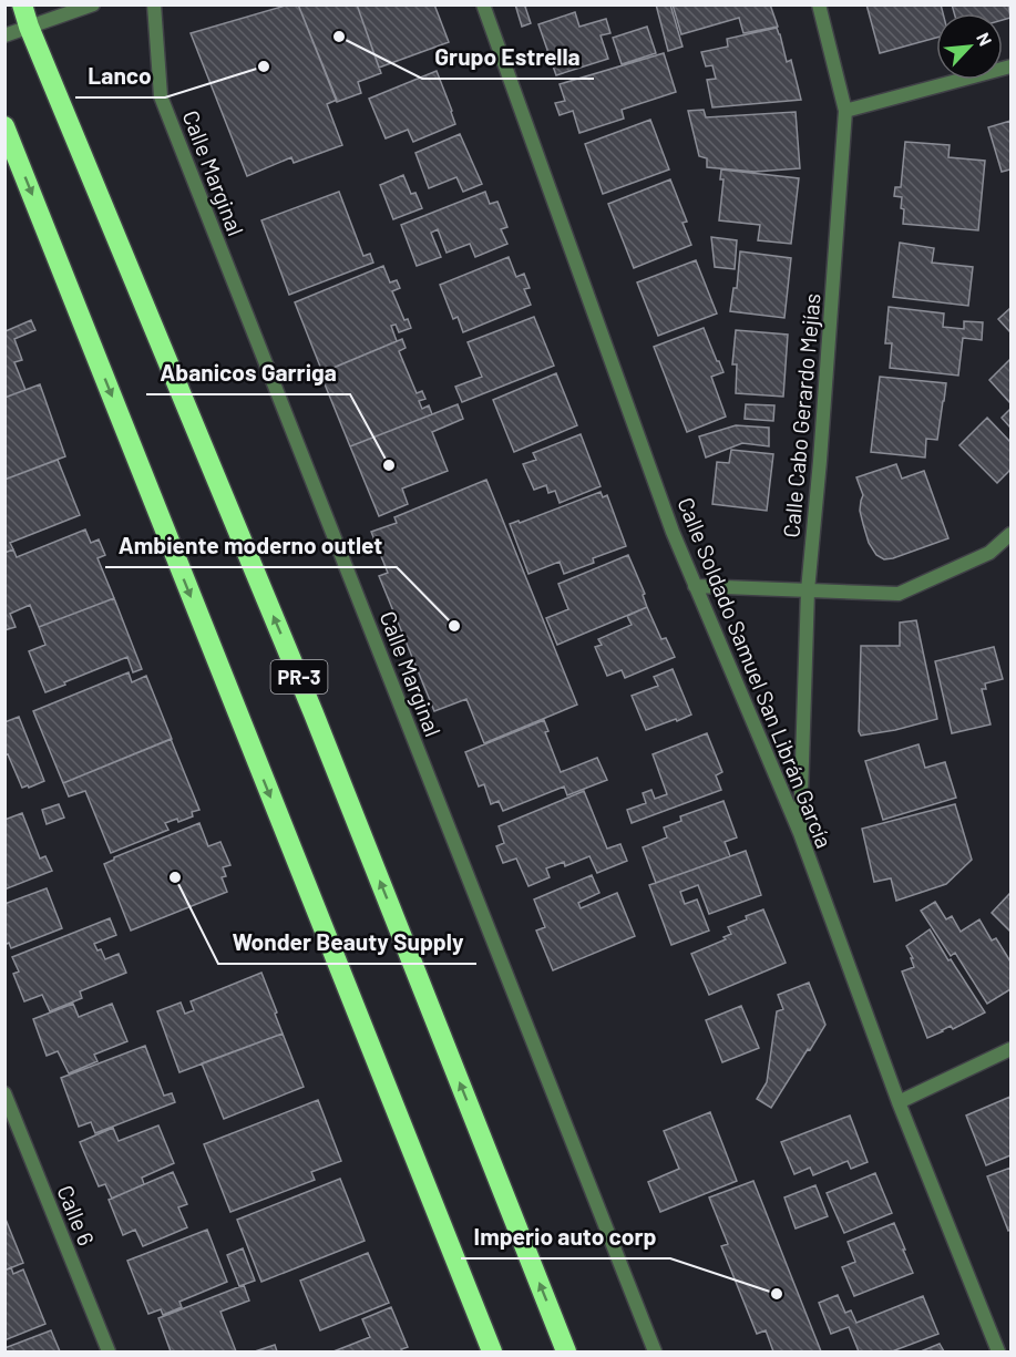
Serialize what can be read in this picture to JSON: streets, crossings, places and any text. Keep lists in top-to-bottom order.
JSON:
{
  "streets": {
    "highway": ["PR-3"],
    "street": [
      "Calle Marginal",
      "Calle Cabo Gerardo Mejías",
      "Calle Soldado Samuel San Librán García",
      "Calle 6"
    ]
  },
  "crossings": [
    ["Calle Cabo Gerardo Mejías", "Calle Soldado Samuel San Librán García"]
  ],
  "places": [
    "Grupo Estrella",
    "Lanco",
    "Abanicos Garriga",
    "Ambiente moderno outlet",
    "Wonder Beauty Supply",
    "Imperio auto corp"
  ],
  "north": "top right"
}
